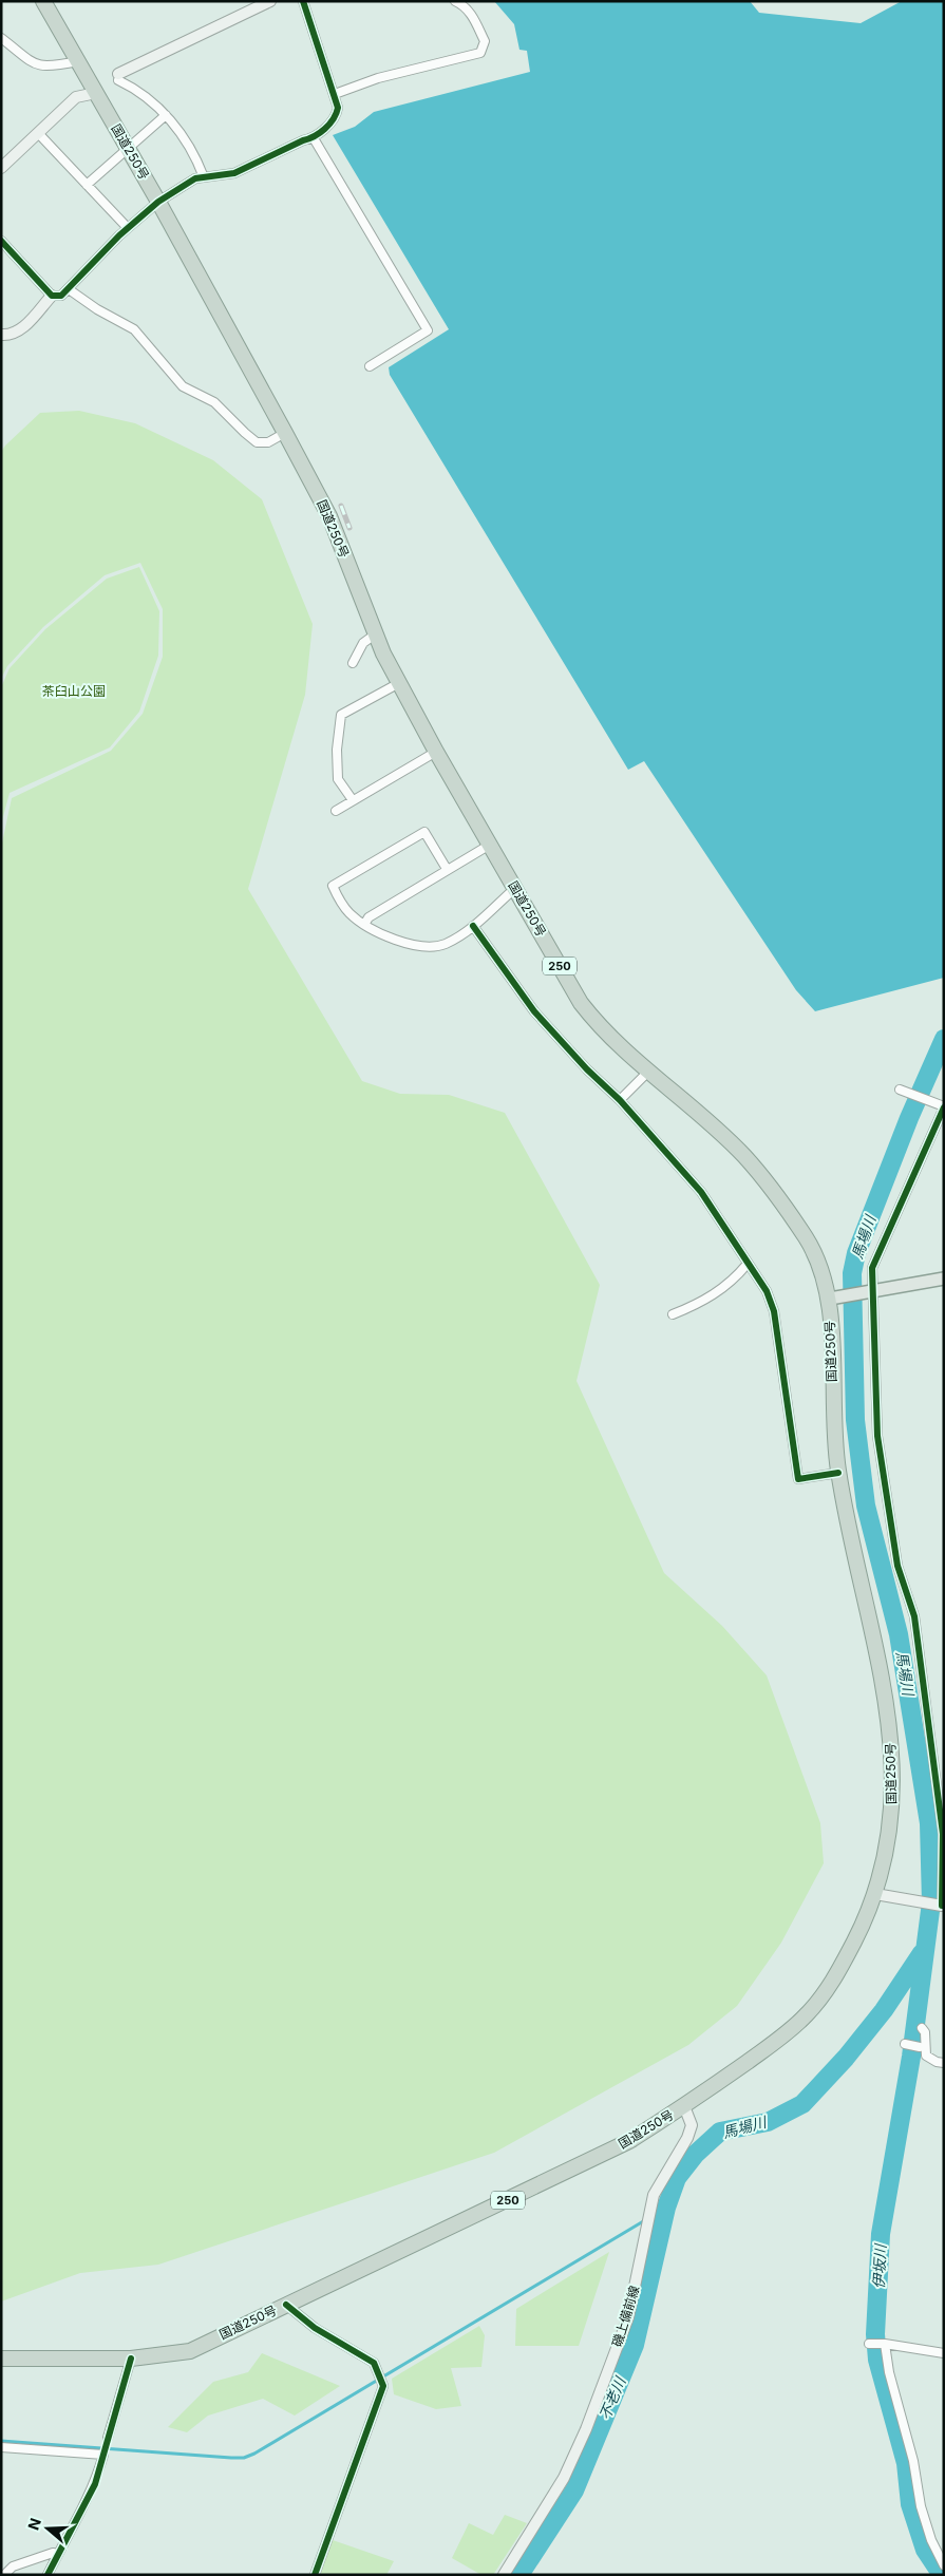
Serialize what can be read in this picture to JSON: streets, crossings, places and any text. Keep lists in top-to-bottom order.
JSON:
{
  "streets": {
    "highway": ["国道250号", "250"],
    "main road": ["磯上備前線"]
  },
  "crossings": [
    ["国道250号", "磯上備前線"]
  ],
  "water": ["馬場川", "伊坂川", "不老川"],
  "parks": ["茶臼山公園"],
  "north": "left"
}
